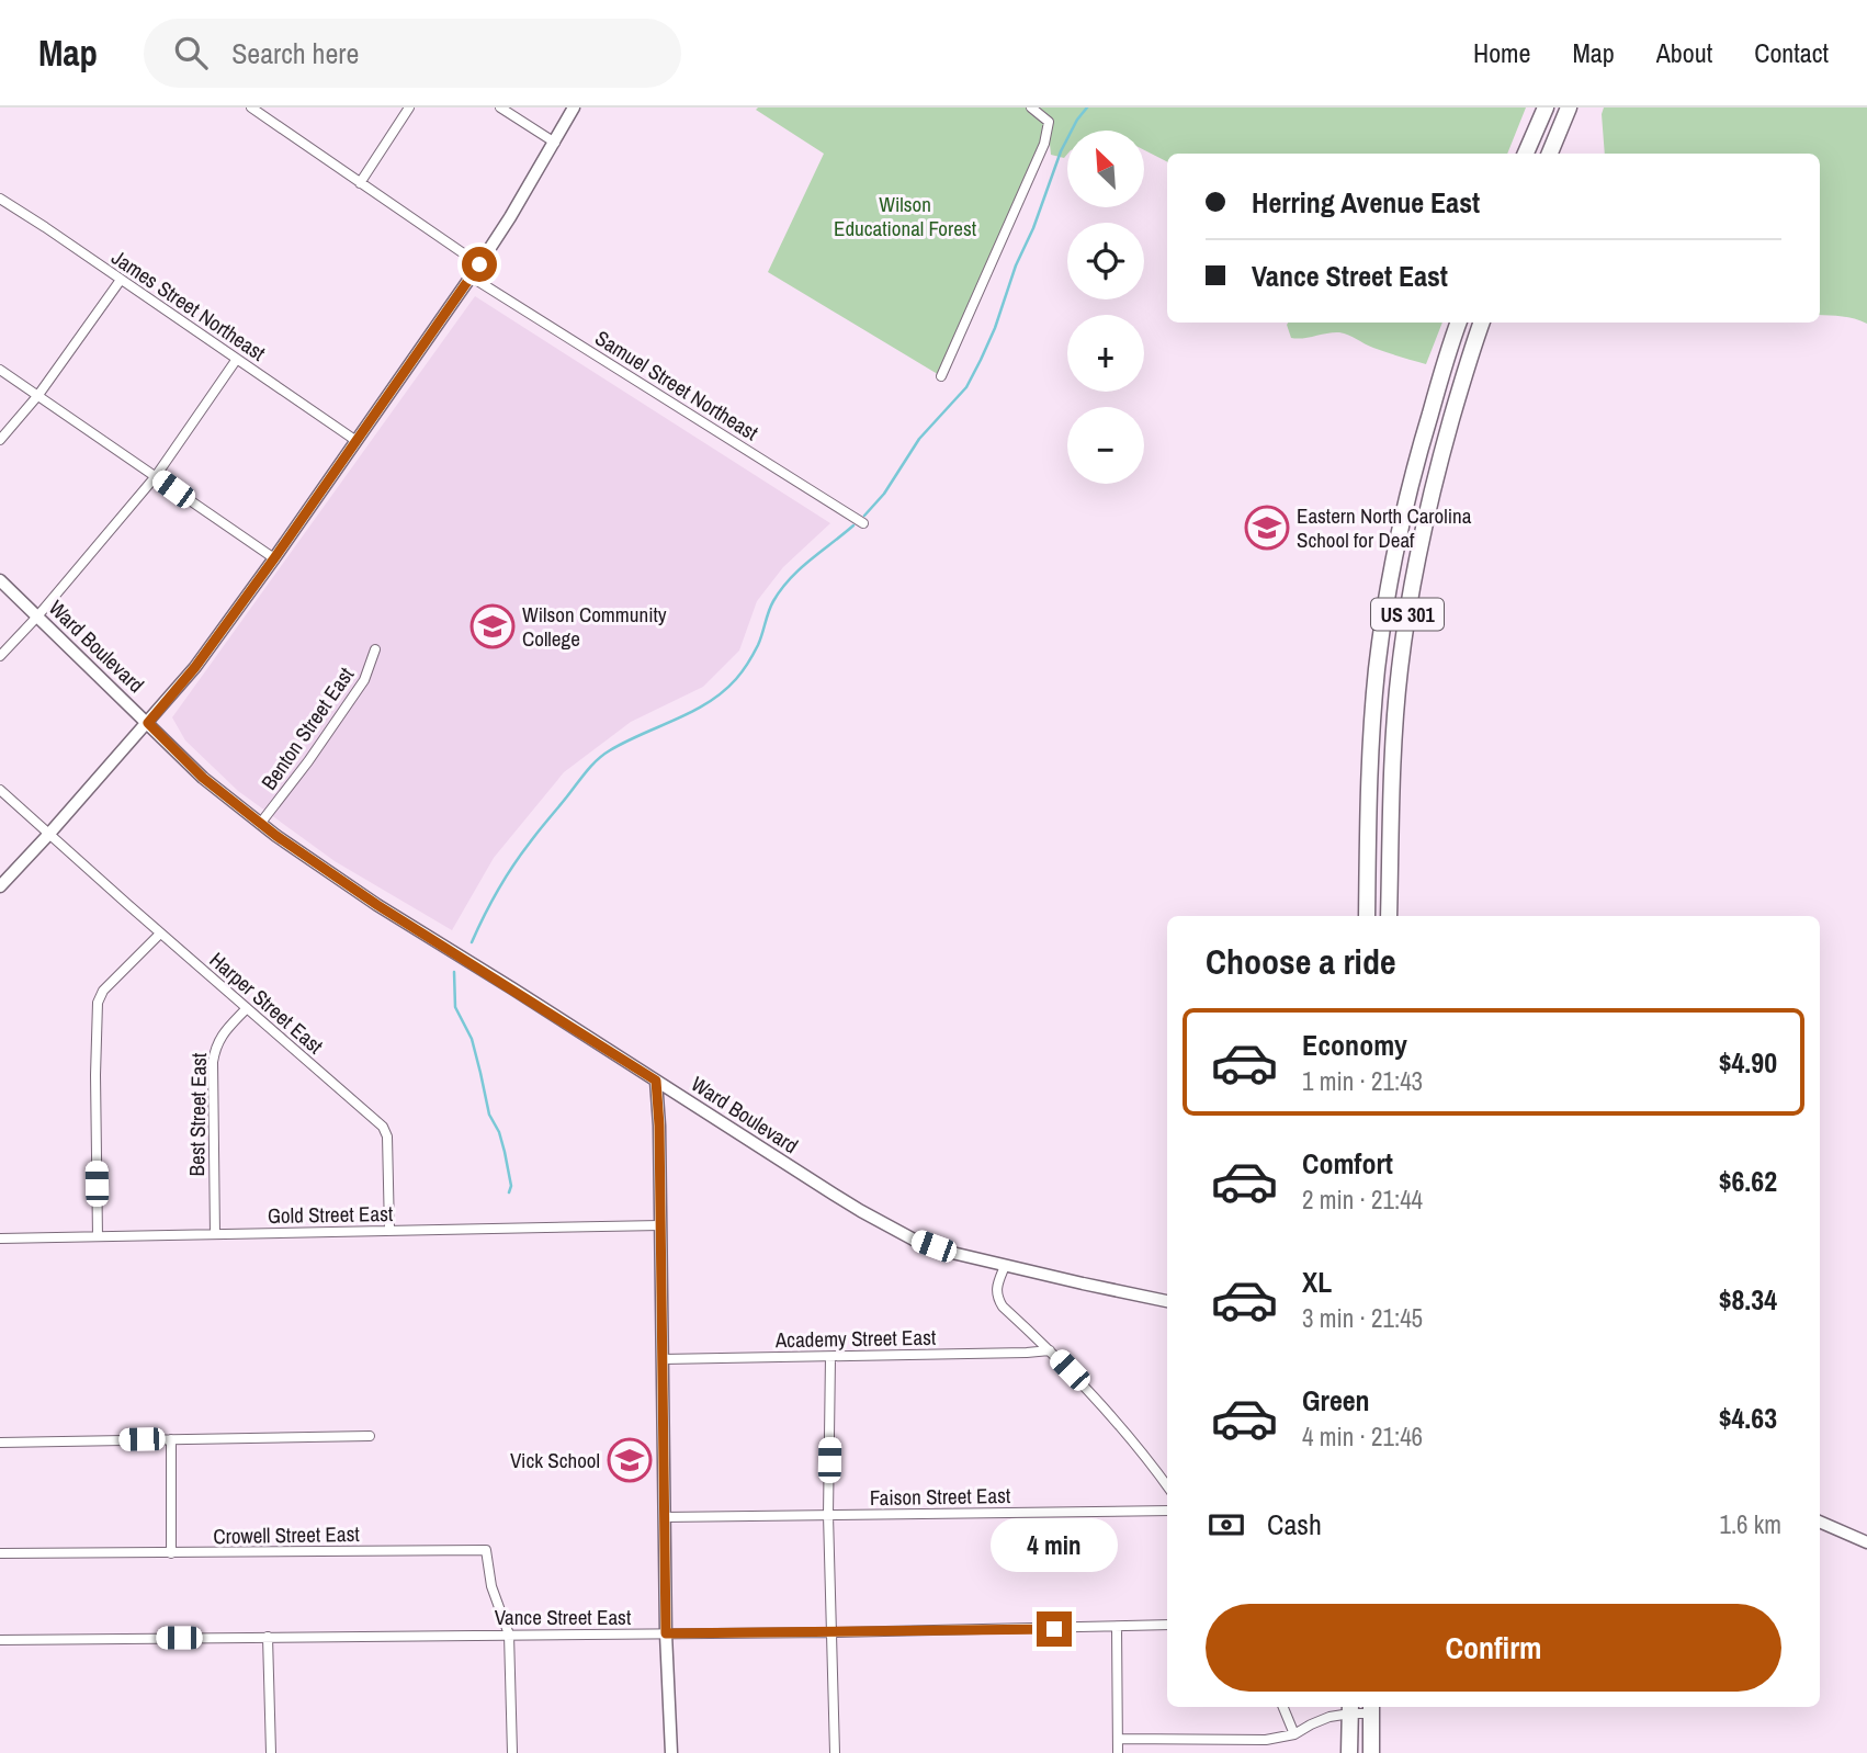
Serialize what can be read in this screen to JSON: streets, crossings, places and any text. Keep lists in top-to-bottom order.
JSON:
{
  "streets": {
    "highway": ["US 301"],
    "main road": ["Ward Boulevard"],
    "street": [
      "James Street Northeast",
      "Samuel Street Northeast",
      "Benton Street East",
      "Harper Street East",
      "Best Street East",
      "Gold Street East",
      "Academy Street East",
      "Faison Street East",
      "Crowell Street East",
      "Vance Street East"
    ]
  },
  "crossings": [
    ["Ward Boulevard", "Benton Street East"],
    ["Harper Street East", "Best Street East"],
    ["Harper Street East", "Gold Street East"],
    ["Best Street East", "Gold Street East"],
    ["Crowell Street East", "Vance Street East"]
  ],
  "parks": ["Wilson Educational Forest"],
  "places": {
    "school or university": ["Eastern North Carolina School for Deaf", "Wilson Community College", "Vick School"]
  },
  "north": "top left",
  "page": {
    "header": "Map",
    "search": "Search here",
    "nav": [
      "Home",
      "Map",
      "About",
      "Contact"
    ],
    "map_buttons": ["+", "−"],
    "banner": ["Herring Avenue East", "Vance Street East"],
    "heading": "Choose a ride",
    "list": [
      {
        "name": "Economy",
        "note": "1 min · 21:43",
        "value": "$4.90"
      },
      {
        "name": "Comfort",
        "note": "2 min · 21:44",
        "value": "$6.62"
      },
      {
        "name": "XL",
        "note": "3 min · 21:45",
        "value": "$8.34"
      },
      {
        "name": "Green",
        "note": "4 min · 21:46",
        "value": "$4.63"
      }
    ],
    "pay": ["Cash", "1.6 km"],
    "bubble": "4 min",
    "buttons": "Confirm"
  }
}
